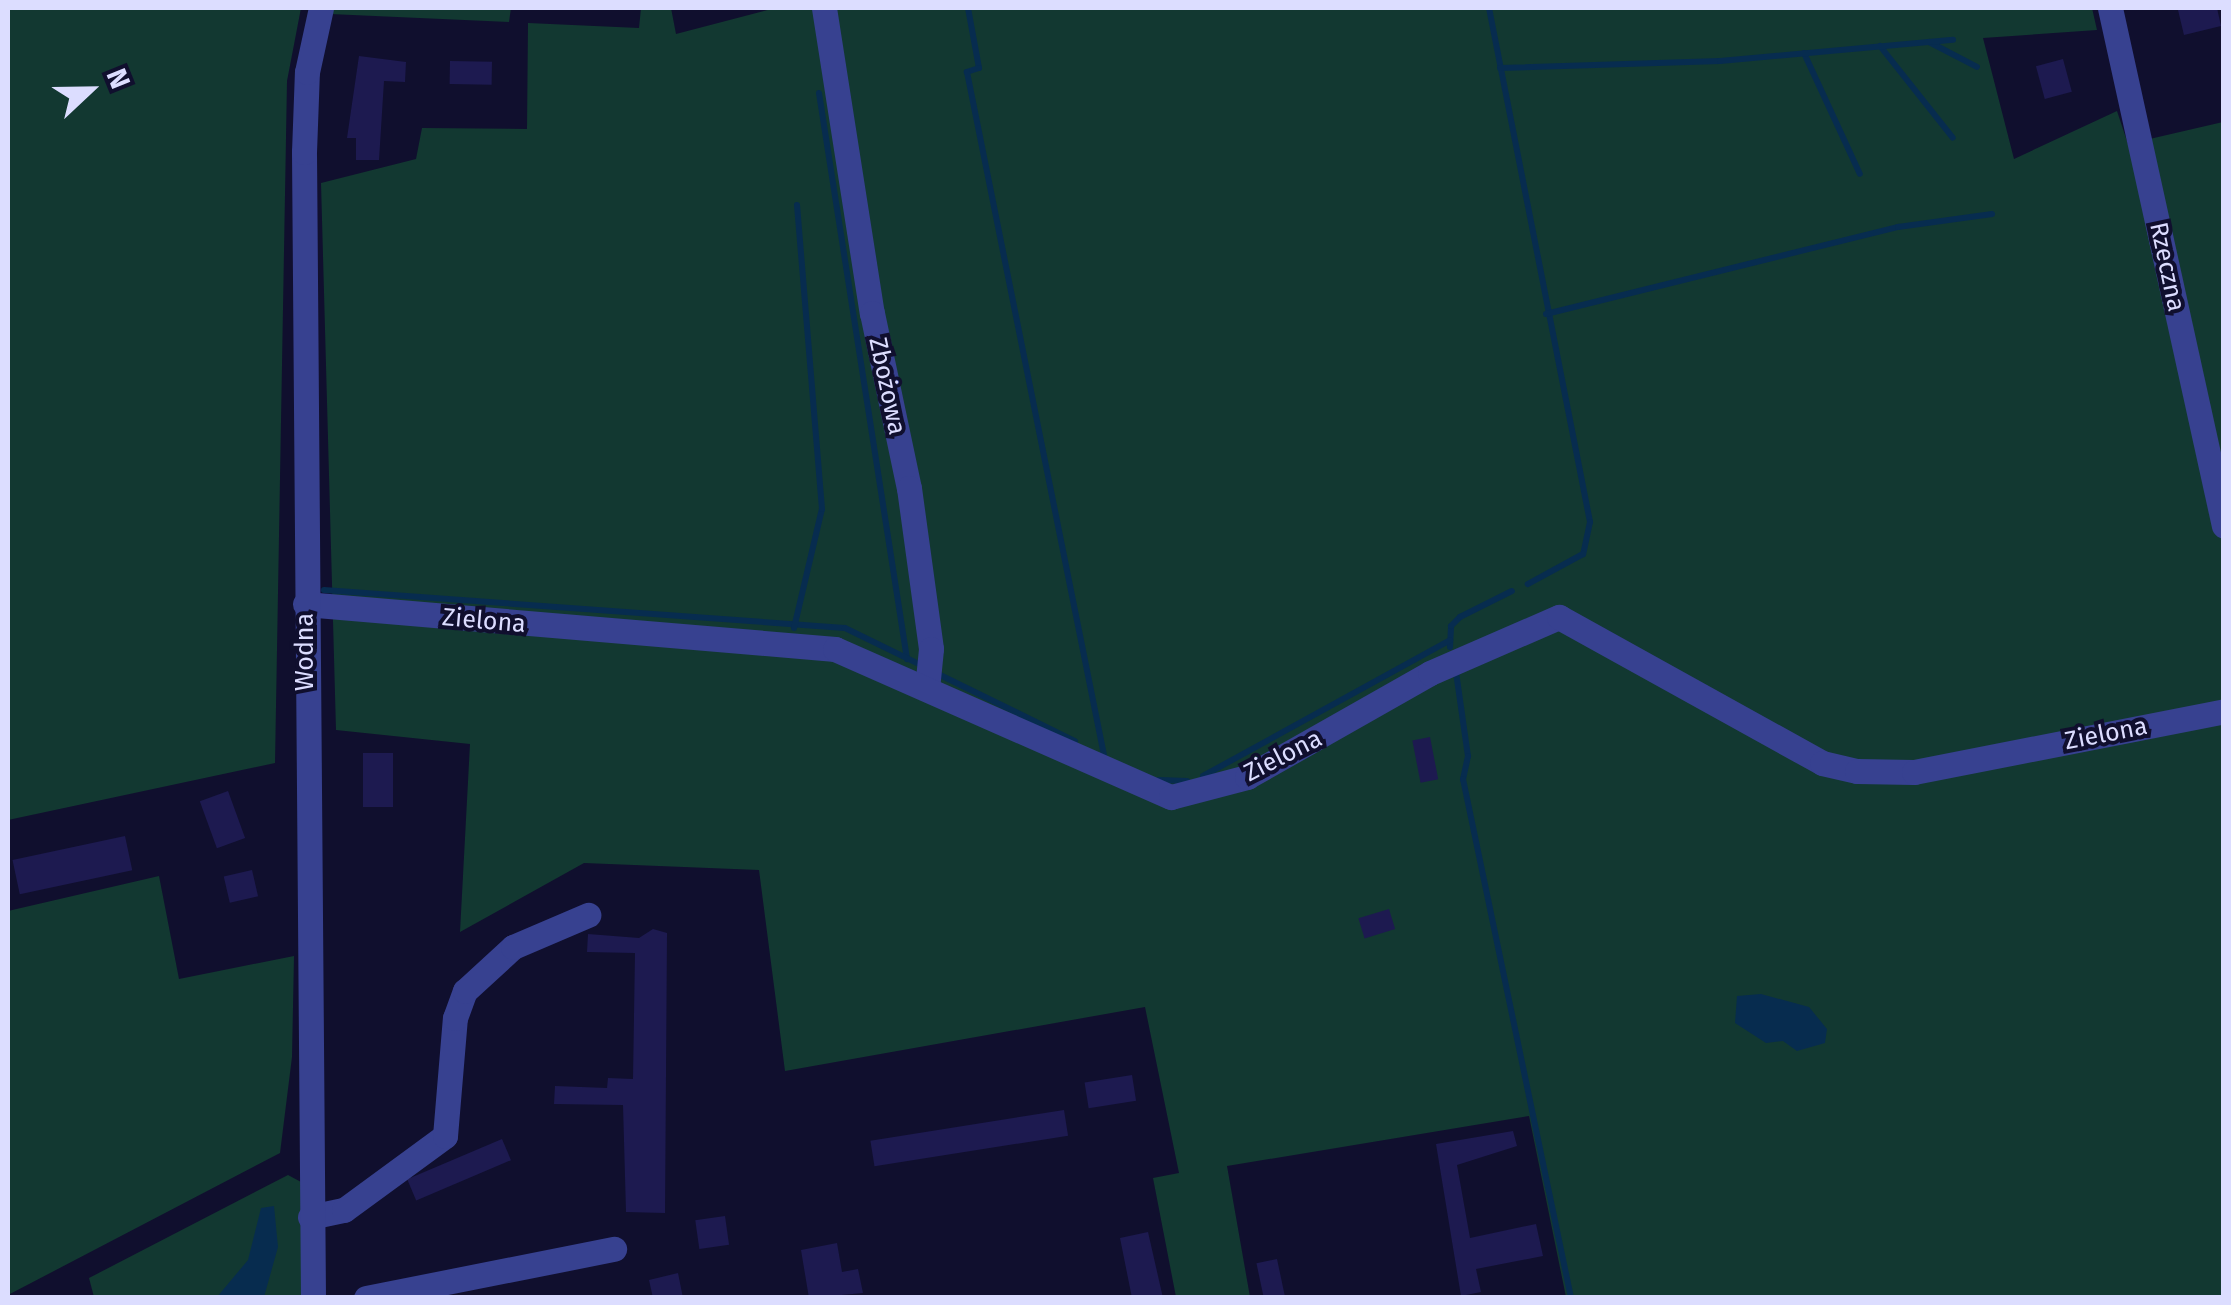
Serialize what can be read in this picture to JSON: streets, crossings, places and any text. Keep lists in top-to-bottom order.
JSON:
{
  "streets": {
    "street": [
      "Rzeczna",
      "Zbożowa",
      "Zielona",
      "Wodna"
    ]
  },
  "crossings": [
    ["Zbożowa", "Zielona"],
    ["Zielona", "Wodna"]
  ],
  "north": "right"
}
